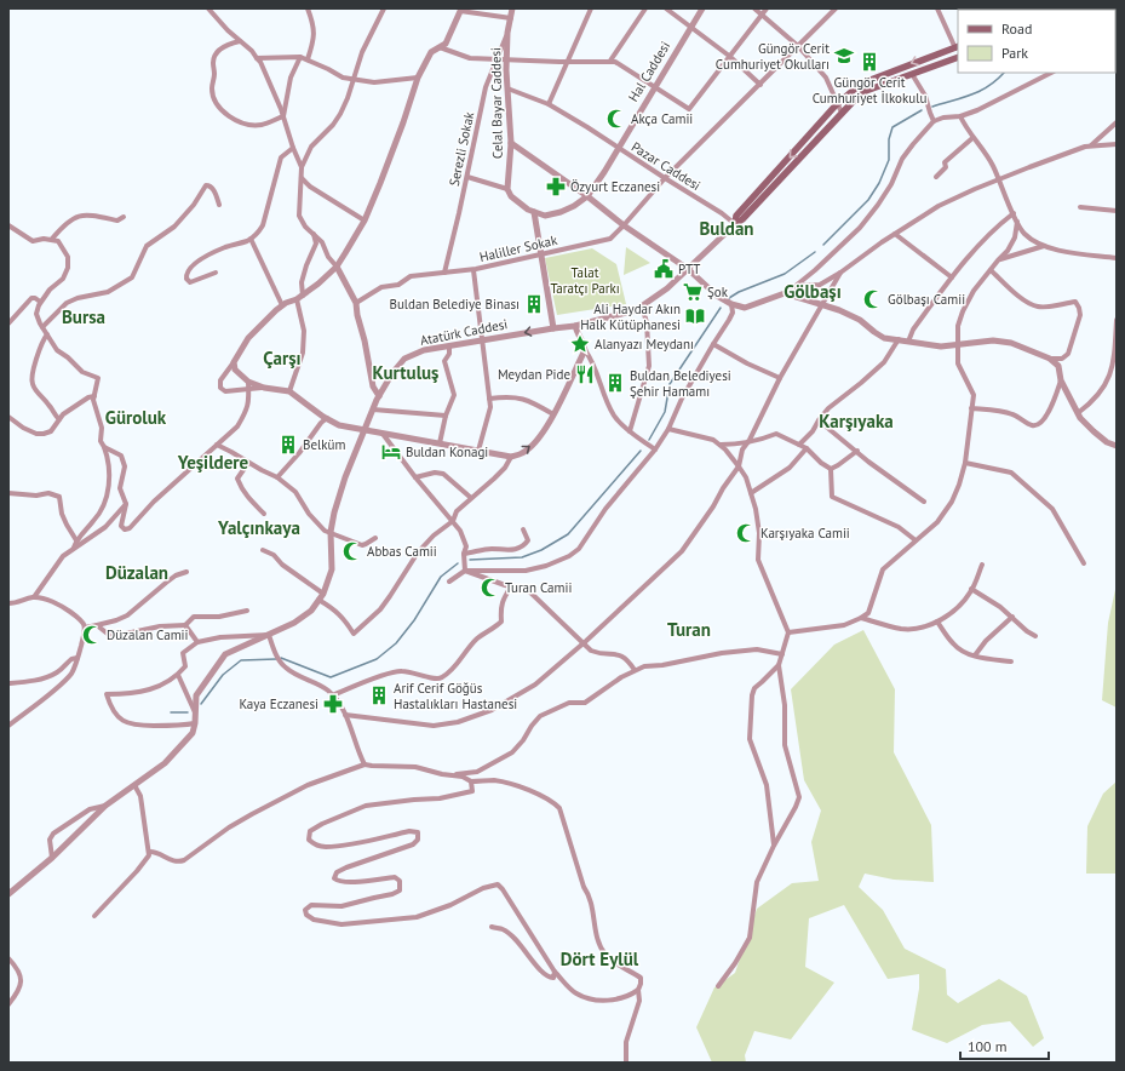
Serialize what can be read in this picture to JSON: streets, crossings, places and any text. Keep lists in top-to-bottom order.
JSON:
{
  "streets": {
    "street": [
      "Hal Caddesi",
      "Celal Bayar Caddesi",
      "Serezli Sokak",
      "Pazar Caddesi",
      "Haliller Sokak",
      "Atatürk Caddesi"
    ]
  },
  "crossings": [
    ["Hal Caddesi", "Pazar Caddesi"],
    ["Celal Bayar Caddesi", "Serezli Sokak"],
    ["Celal Bayar Caddesi", "Pazar Caddesi"],
    ["Serezli Sokak", "Haliller Sokak"],
    ["Pazar Caddesi", "Haliller Sokak"],
    ["Pazar Caddesi", "Atatürk Caddesi"]
  ],
  "districts": [
    "Buldan",
    "Gölbaşı",
    "Bursa",
    "Çarşı",
    "Kurtuluş",
    "Güroluk",
    "Karşıyaka",
    "Yeşildere",
    "Yalçınkaya",
    "Düzalan",
    "Turan",
    "Dört Eylül"
  ],
  "parks": ["Talat Taratçı Parkı"],
  "places": {
    "school or university": ["Güngör Cerit Cumhuriyet Okulları"],
    "building": [
      "Güngör Cerit Cumhuriyet İlkokulu",
      "Buldan Belediye Binası",
      "Buldan Belediyesi Şehir Hamamı",
      "Belküm",
      "Arif Cerif Göğüs Hastalıkları Hastanesi"
    ],
    "mosque": [
      "Akça Camii",
      "Gölbaşı Camii",
      "Karşıyaka Camii",
      "Abbas Camii",
      "Turan Camii",
      "Düzalan Camii"
    ],
    "pharmacy": ["Özyurt Eczanesi", "Kaya Eczanesi"],
    "public building": ["PTT"],
    "supermarket": ["Şok"],
    "library": ["Ali Haydar Akın Halk Kütüphanesi"],
    "place": ["Alanyazı Meydanı"],
    "restaurant": ["Meydan Pide"],
    "hotel": ["Buldan Konagi"]
  },
  "legend": ["Road", "Park"],
  "scale_bar": "100 m"
}
